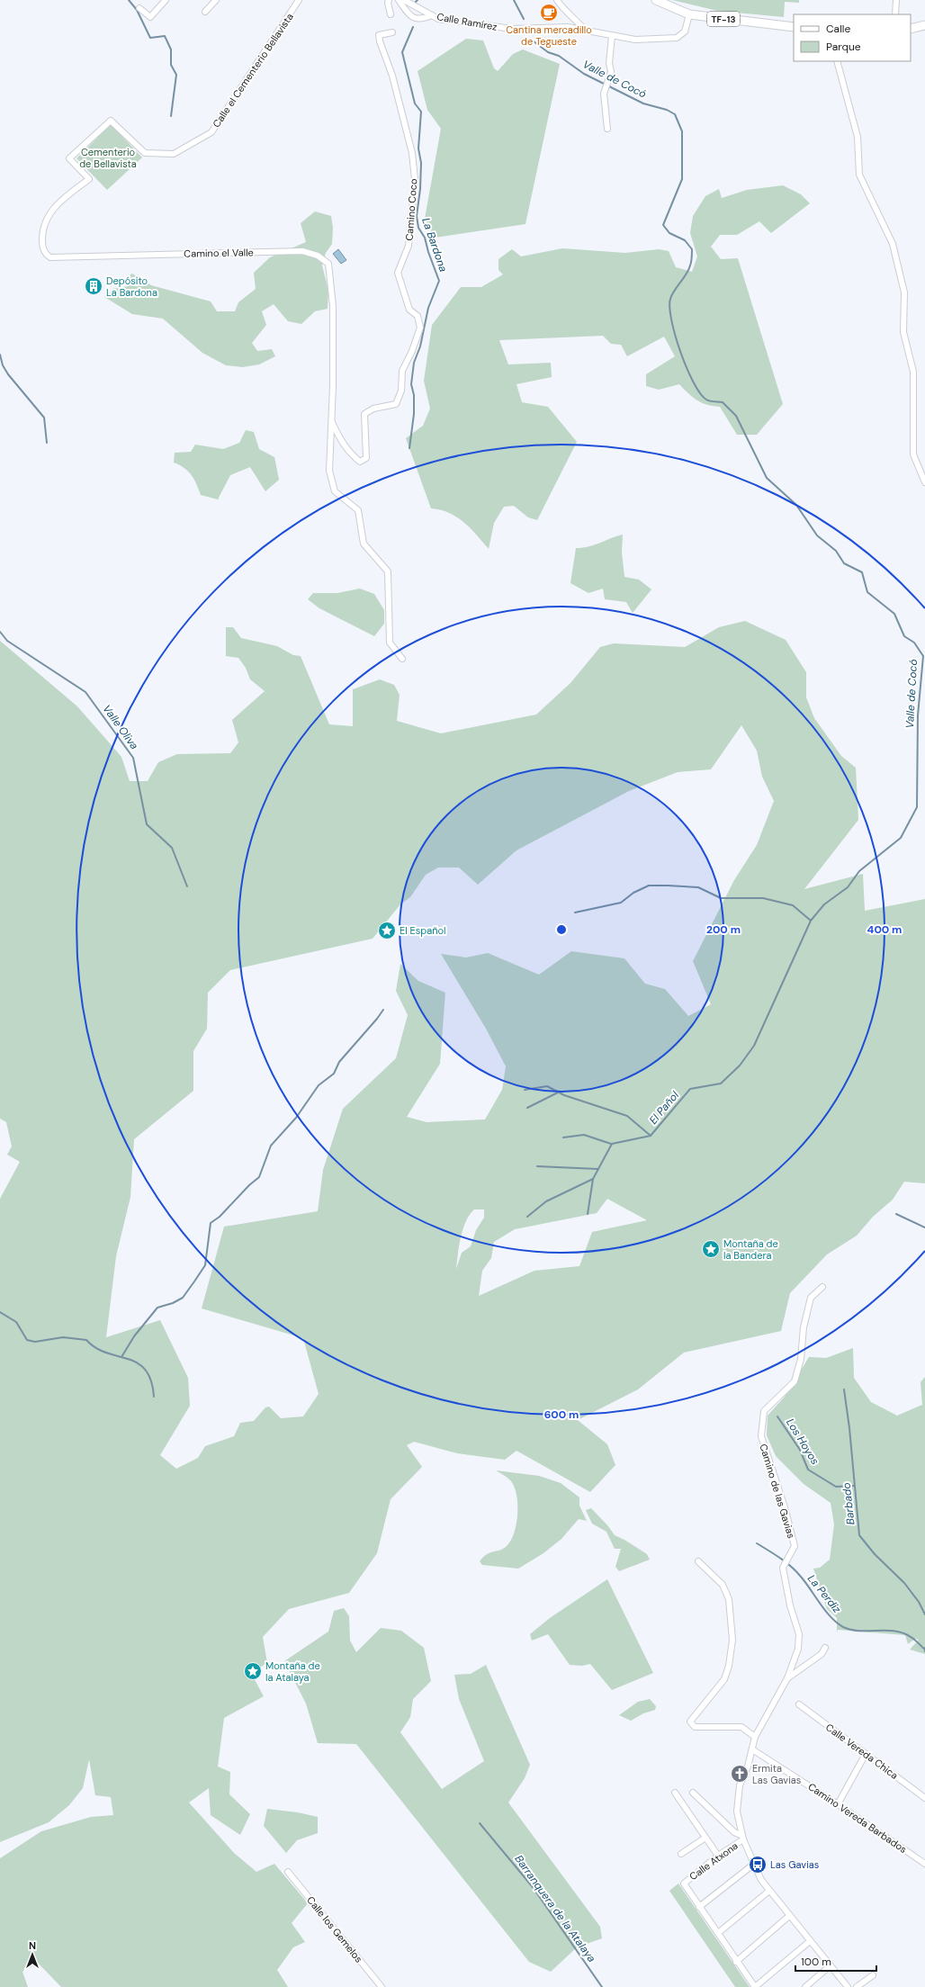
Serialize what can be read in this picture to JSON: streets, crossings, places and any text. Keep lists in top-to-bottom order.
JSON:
{
  "streets": {
    "main road": ["TF-13"],
    "street": [
      "Calle Ramírez",
      "Calle el Cementerio Bellavista",
      "Camino Coco",
      "Camino el Valle",
      "Camino de las Gavias",
      "Calle Vereda Chica",
      "Camino Vereda Barbados",
      "Calle Atxona",
      "Calle los Gemelos"
    ]
  },
  "crossings": [
    ["TF-13", "Calle Ramírez"],
    ["Calle el Cementerio Bellavista", "Camino el Valle"],
    ["Camino Coco", "Camino el Valle"],
    ["Camino de las Gavias", "Camino Vereda Barbados"],
    ["Camino de las Gavias", "Calle Atxona"]
  ],
  "water": [
    "Valle de Cocó",
    "La Bardona",
    "Valle Oliva",
    "El Pañol",
    "Los Hoyos",
    "Barbado",
    "La Perdiz",
    "Barranquera de la Atalaya"
  ],
  "parks": ["Cementerio de Bellavista"],
  "places": {
    "cafe": ["Cantina mercadillo de Tegueste"],
    "building": ["Depósito La Bardona"],
    "place": ["El Español", "Montaña de la Bandera", "Montaña de la Atalaya"],
    "church": ["Ermita Las Gavias"],
    "bus stop": ["Las Gavias"]
  },
  "legend": ["Calle", "Parque"],
  "scale_bar": "100 m",
  "north": "top",
  "rings": ["200 m", "400 m", "600 m"]
}
